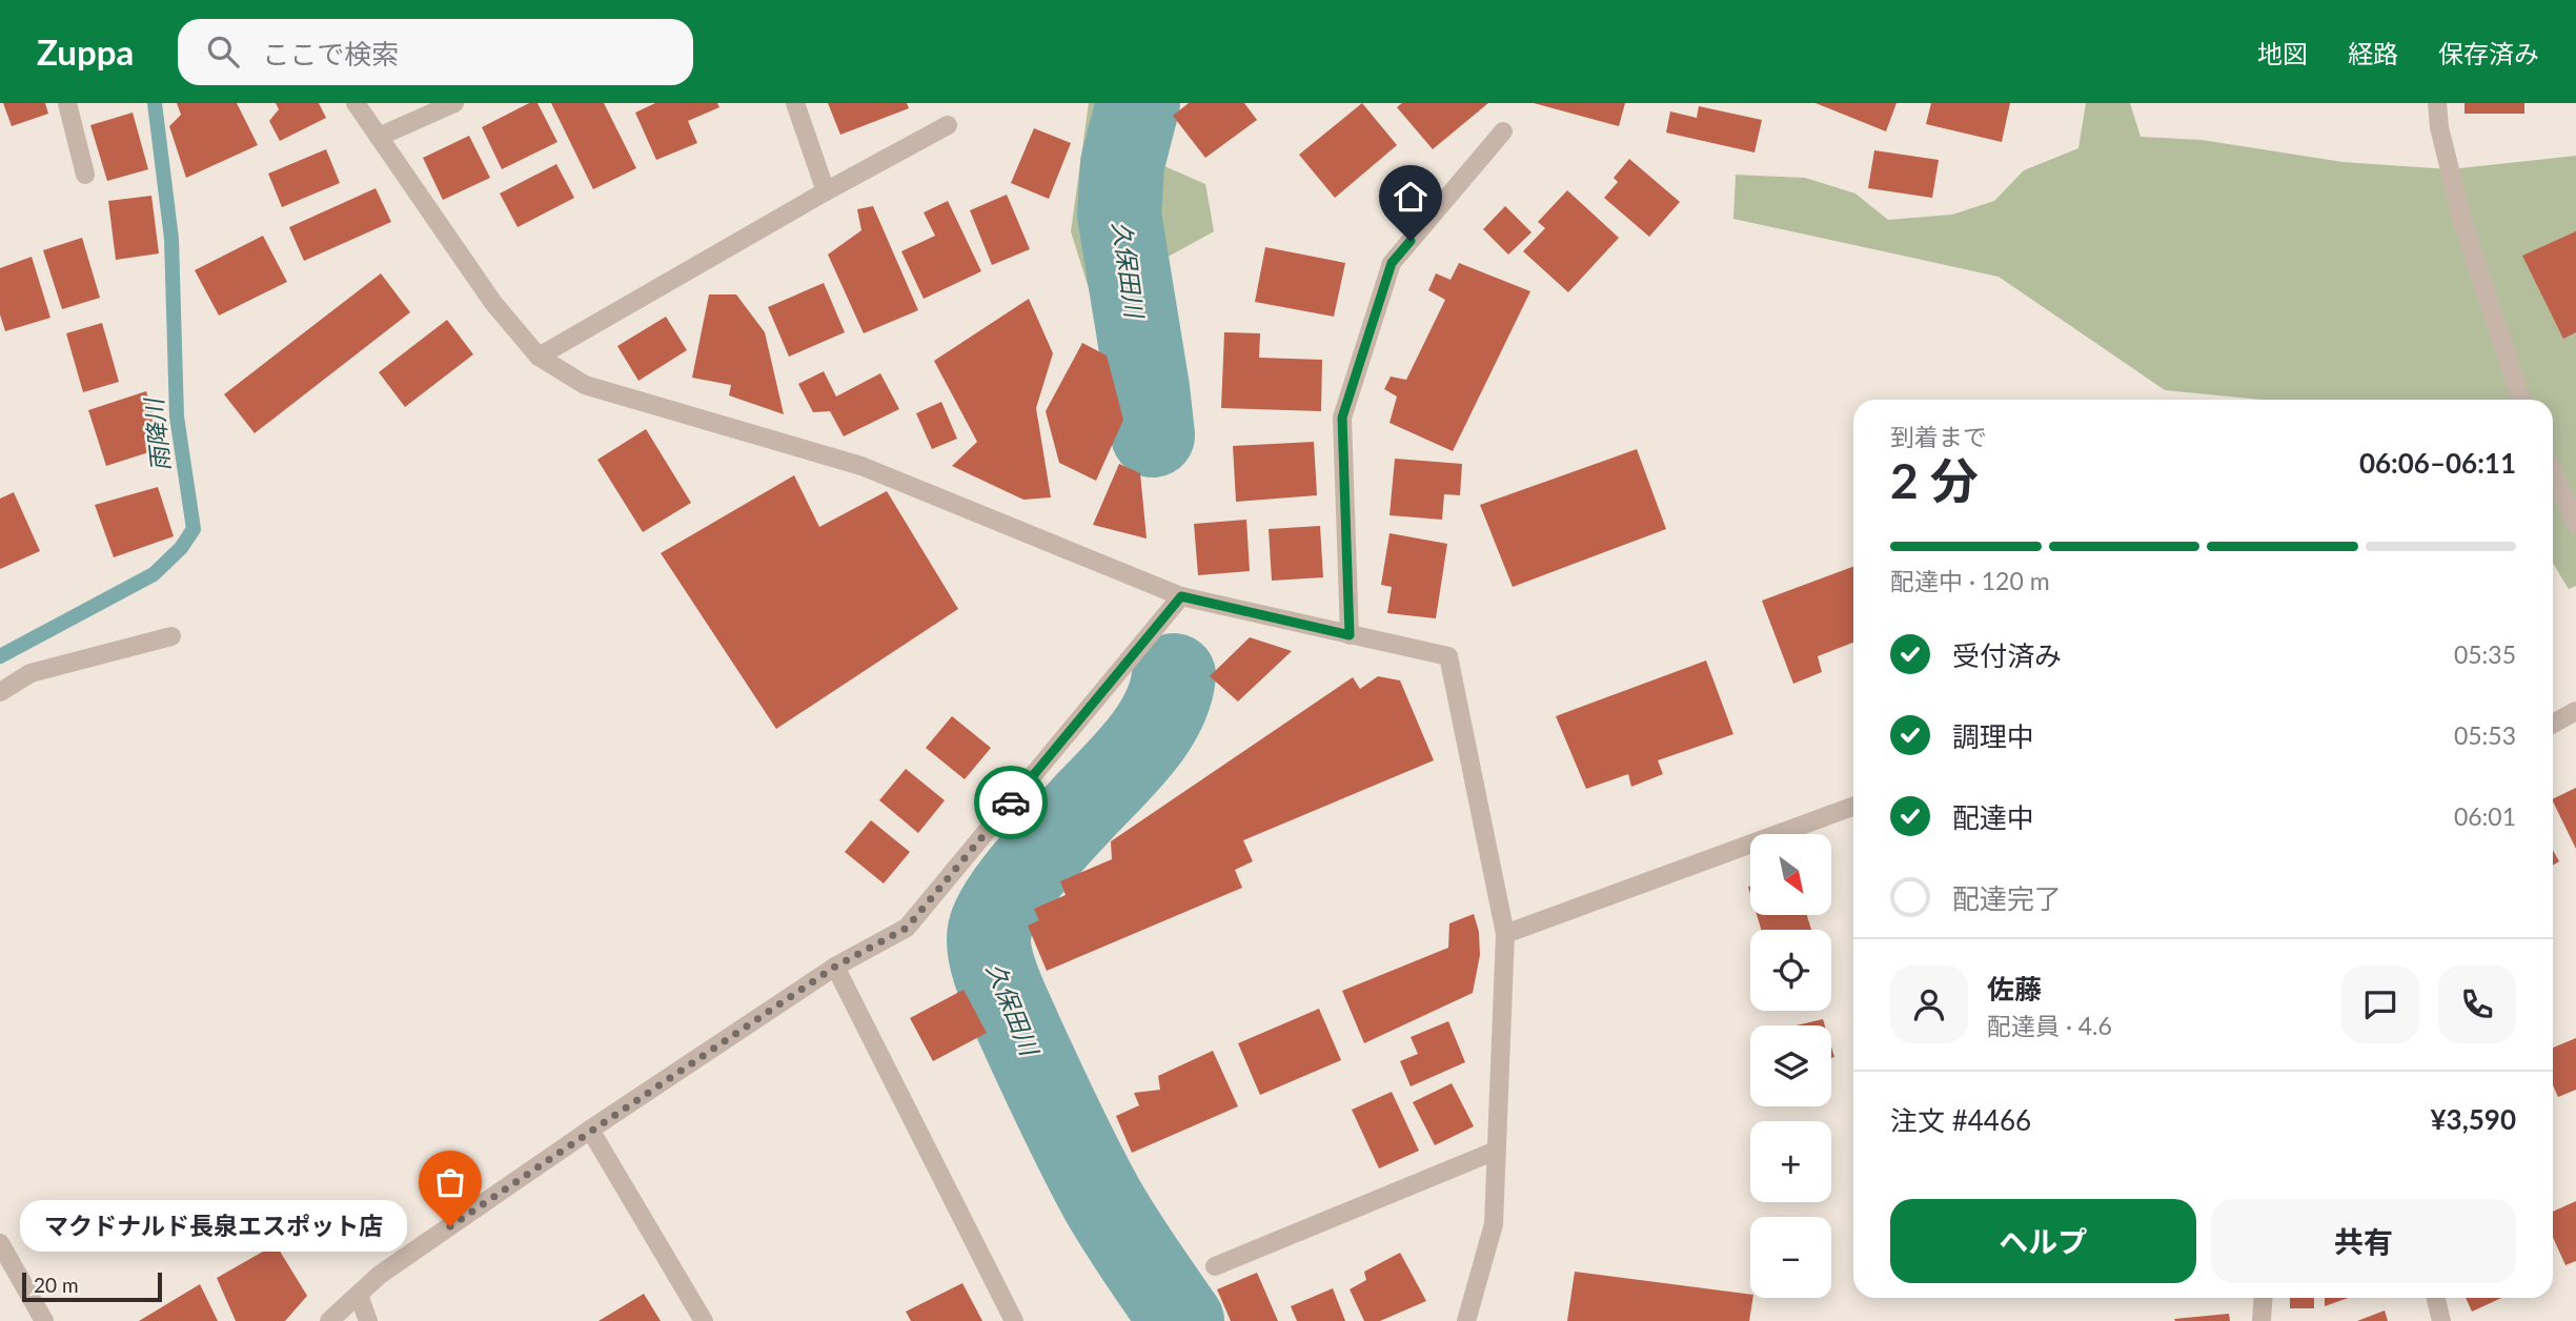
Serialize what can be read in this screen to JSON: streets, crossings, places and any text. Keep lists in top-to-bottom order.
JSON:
{
  "water": ["久保田川", "雨降川"],
  "places": ["マクドナルド長泉エスポット店"],
  "scale_bar": "20 m",
  "north": "bottom right",
  "page": {
    "header": "Zuppa",
    "search": "ここで検索",
    "nav": ["地図", "経路", "保存済み"],
    "heading": ["2 分", "到着まで", "06:06–06:11"],
    "panel": [
      "佐藤",
      "配達員 · 4.6",
      "注文 #4466",
      "¥3,590"
    ],
    "bar": "配達中 · 120 m",
    "list": [
      ["受付済み", "05:35"],
      ["調理中", "05:53"],
      ["配達中", "06:01"],
      "配達完了"
    ],
    "map_buttons": ["+", "−"],
    "buttons": ["ヘルプ", "共有"],
    "bubble": "マクドナルド長泉エスポット店",
    "scale": "20 m"
  }
}
